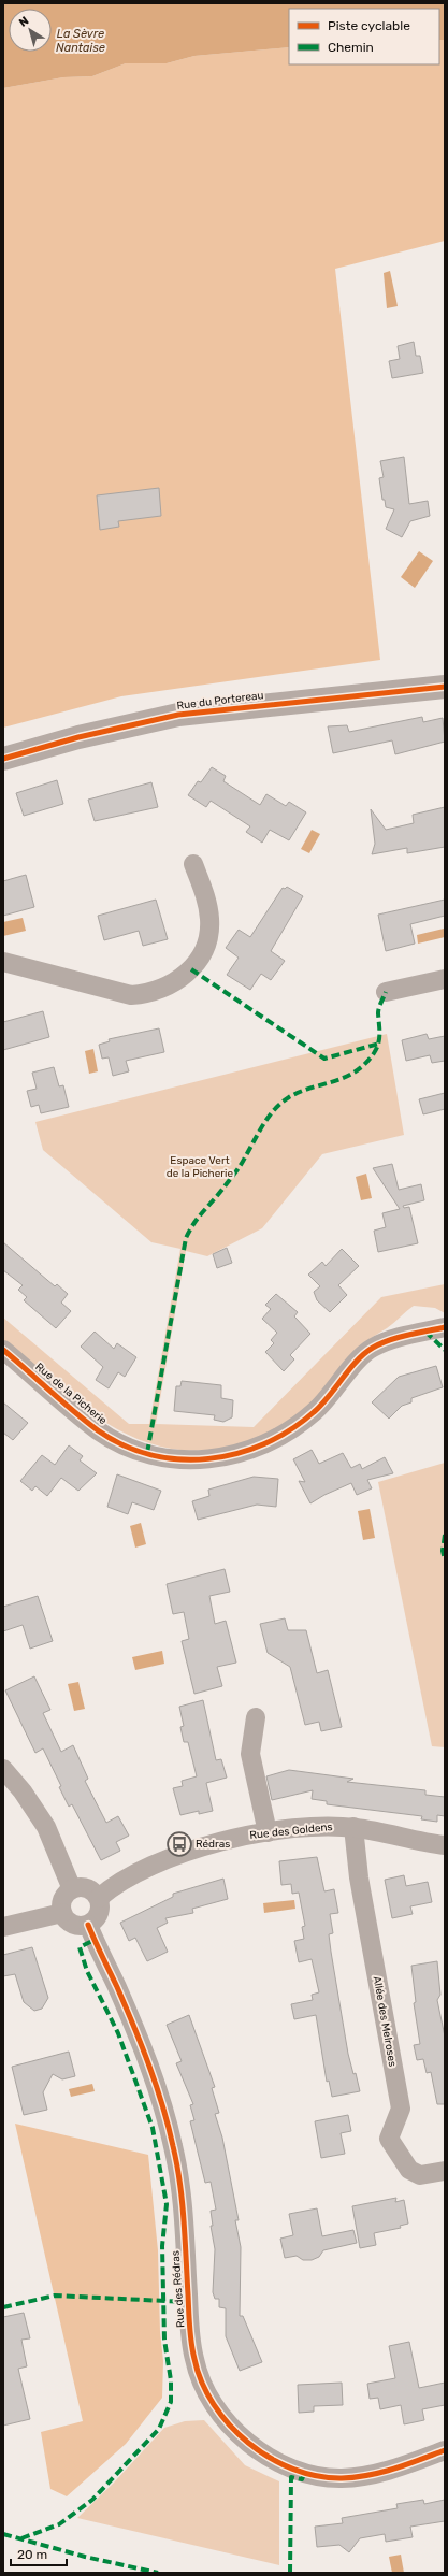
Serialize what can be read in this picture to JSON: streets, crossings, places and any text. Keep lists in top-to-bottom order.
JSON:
{
  "streets": {
    "street": [
      "Rue du Portereau",
      "Rue de la Picherie",
      "Rue des Goldens",
      "Allée des Melroses",
      "Rue des Rédras"
    ]
  },
  "crossings": [
    ["Rue des Goldens", "Allée des Melroses"],
    ["Rue des Goldens", "Rue des Rédras"]
  ],
  "water": ["La Sèvre Nantaise"],
  "parks": ["Espace Vert de la Picherie"],
  "places": {
    "bus stop": ["Rédras"]
  },
  "legend": ["Piste cyclable", "Chemin"],
  "scale_bar": "20 m",
  "north": "top left"
}
